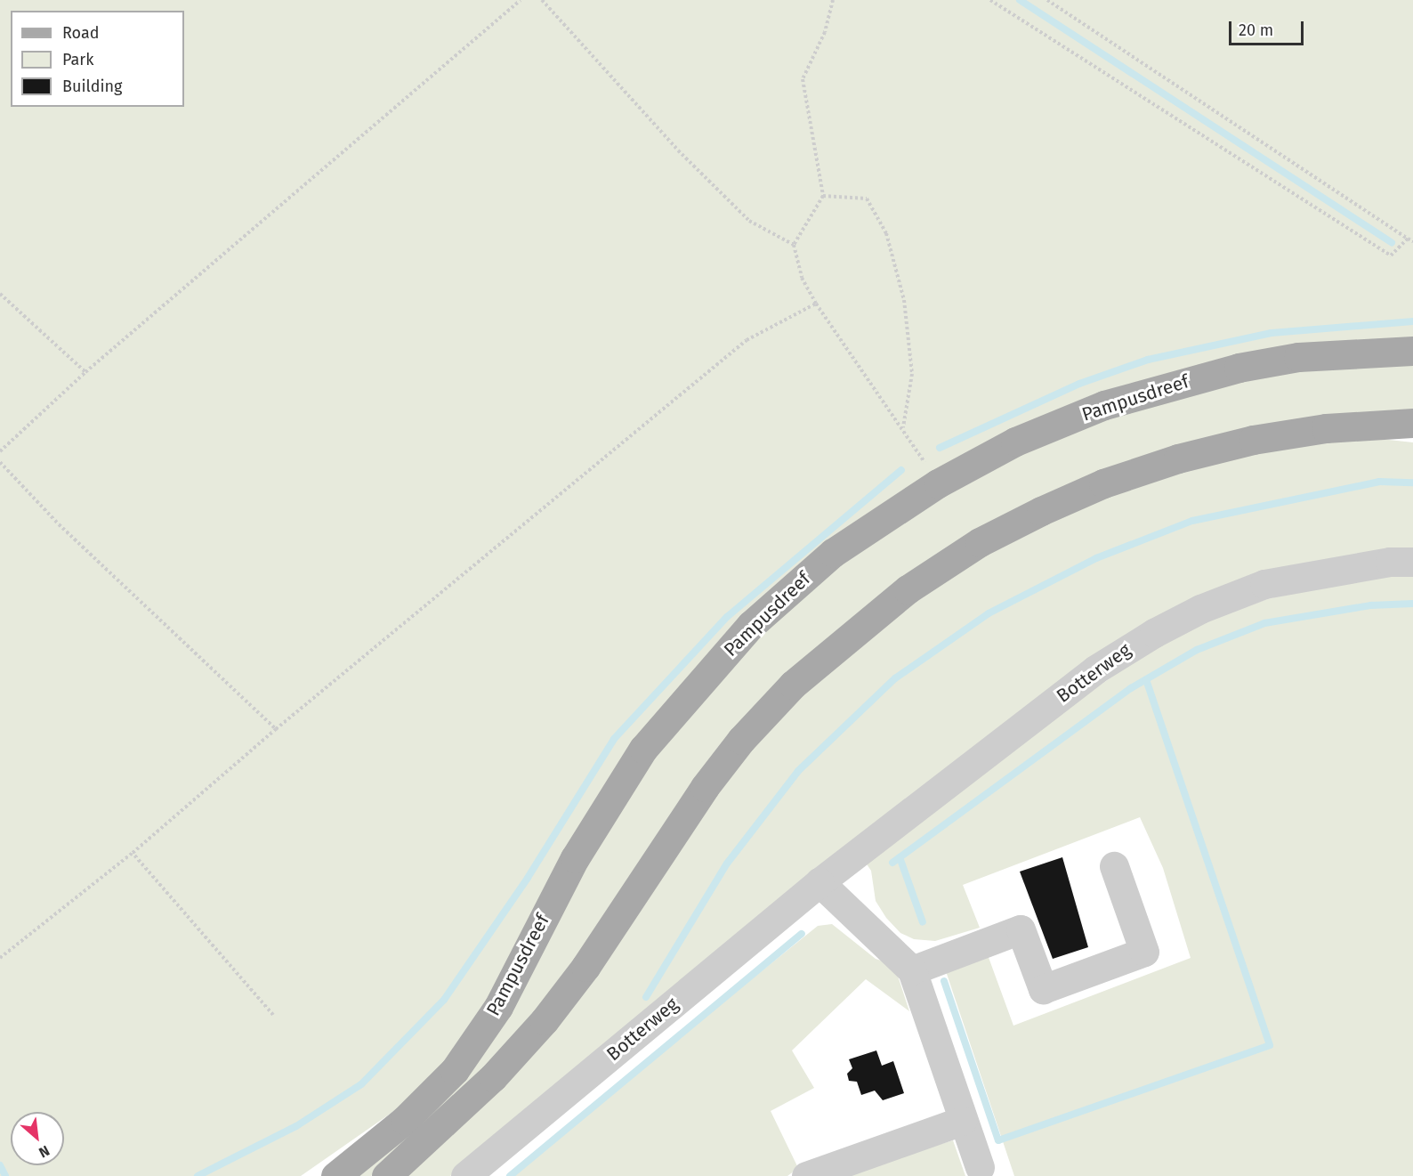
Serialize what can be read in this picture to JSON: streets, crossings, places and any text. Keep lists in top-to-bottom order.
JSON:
{
  "streets": {
    "main road": ["Pampusdreef"],
    "street": ["Botterweg"]
  },
  "legend": ["Road", "Park", "Building"],
  "scale_bar": "20 m",
  "north": "bottom right"
}
